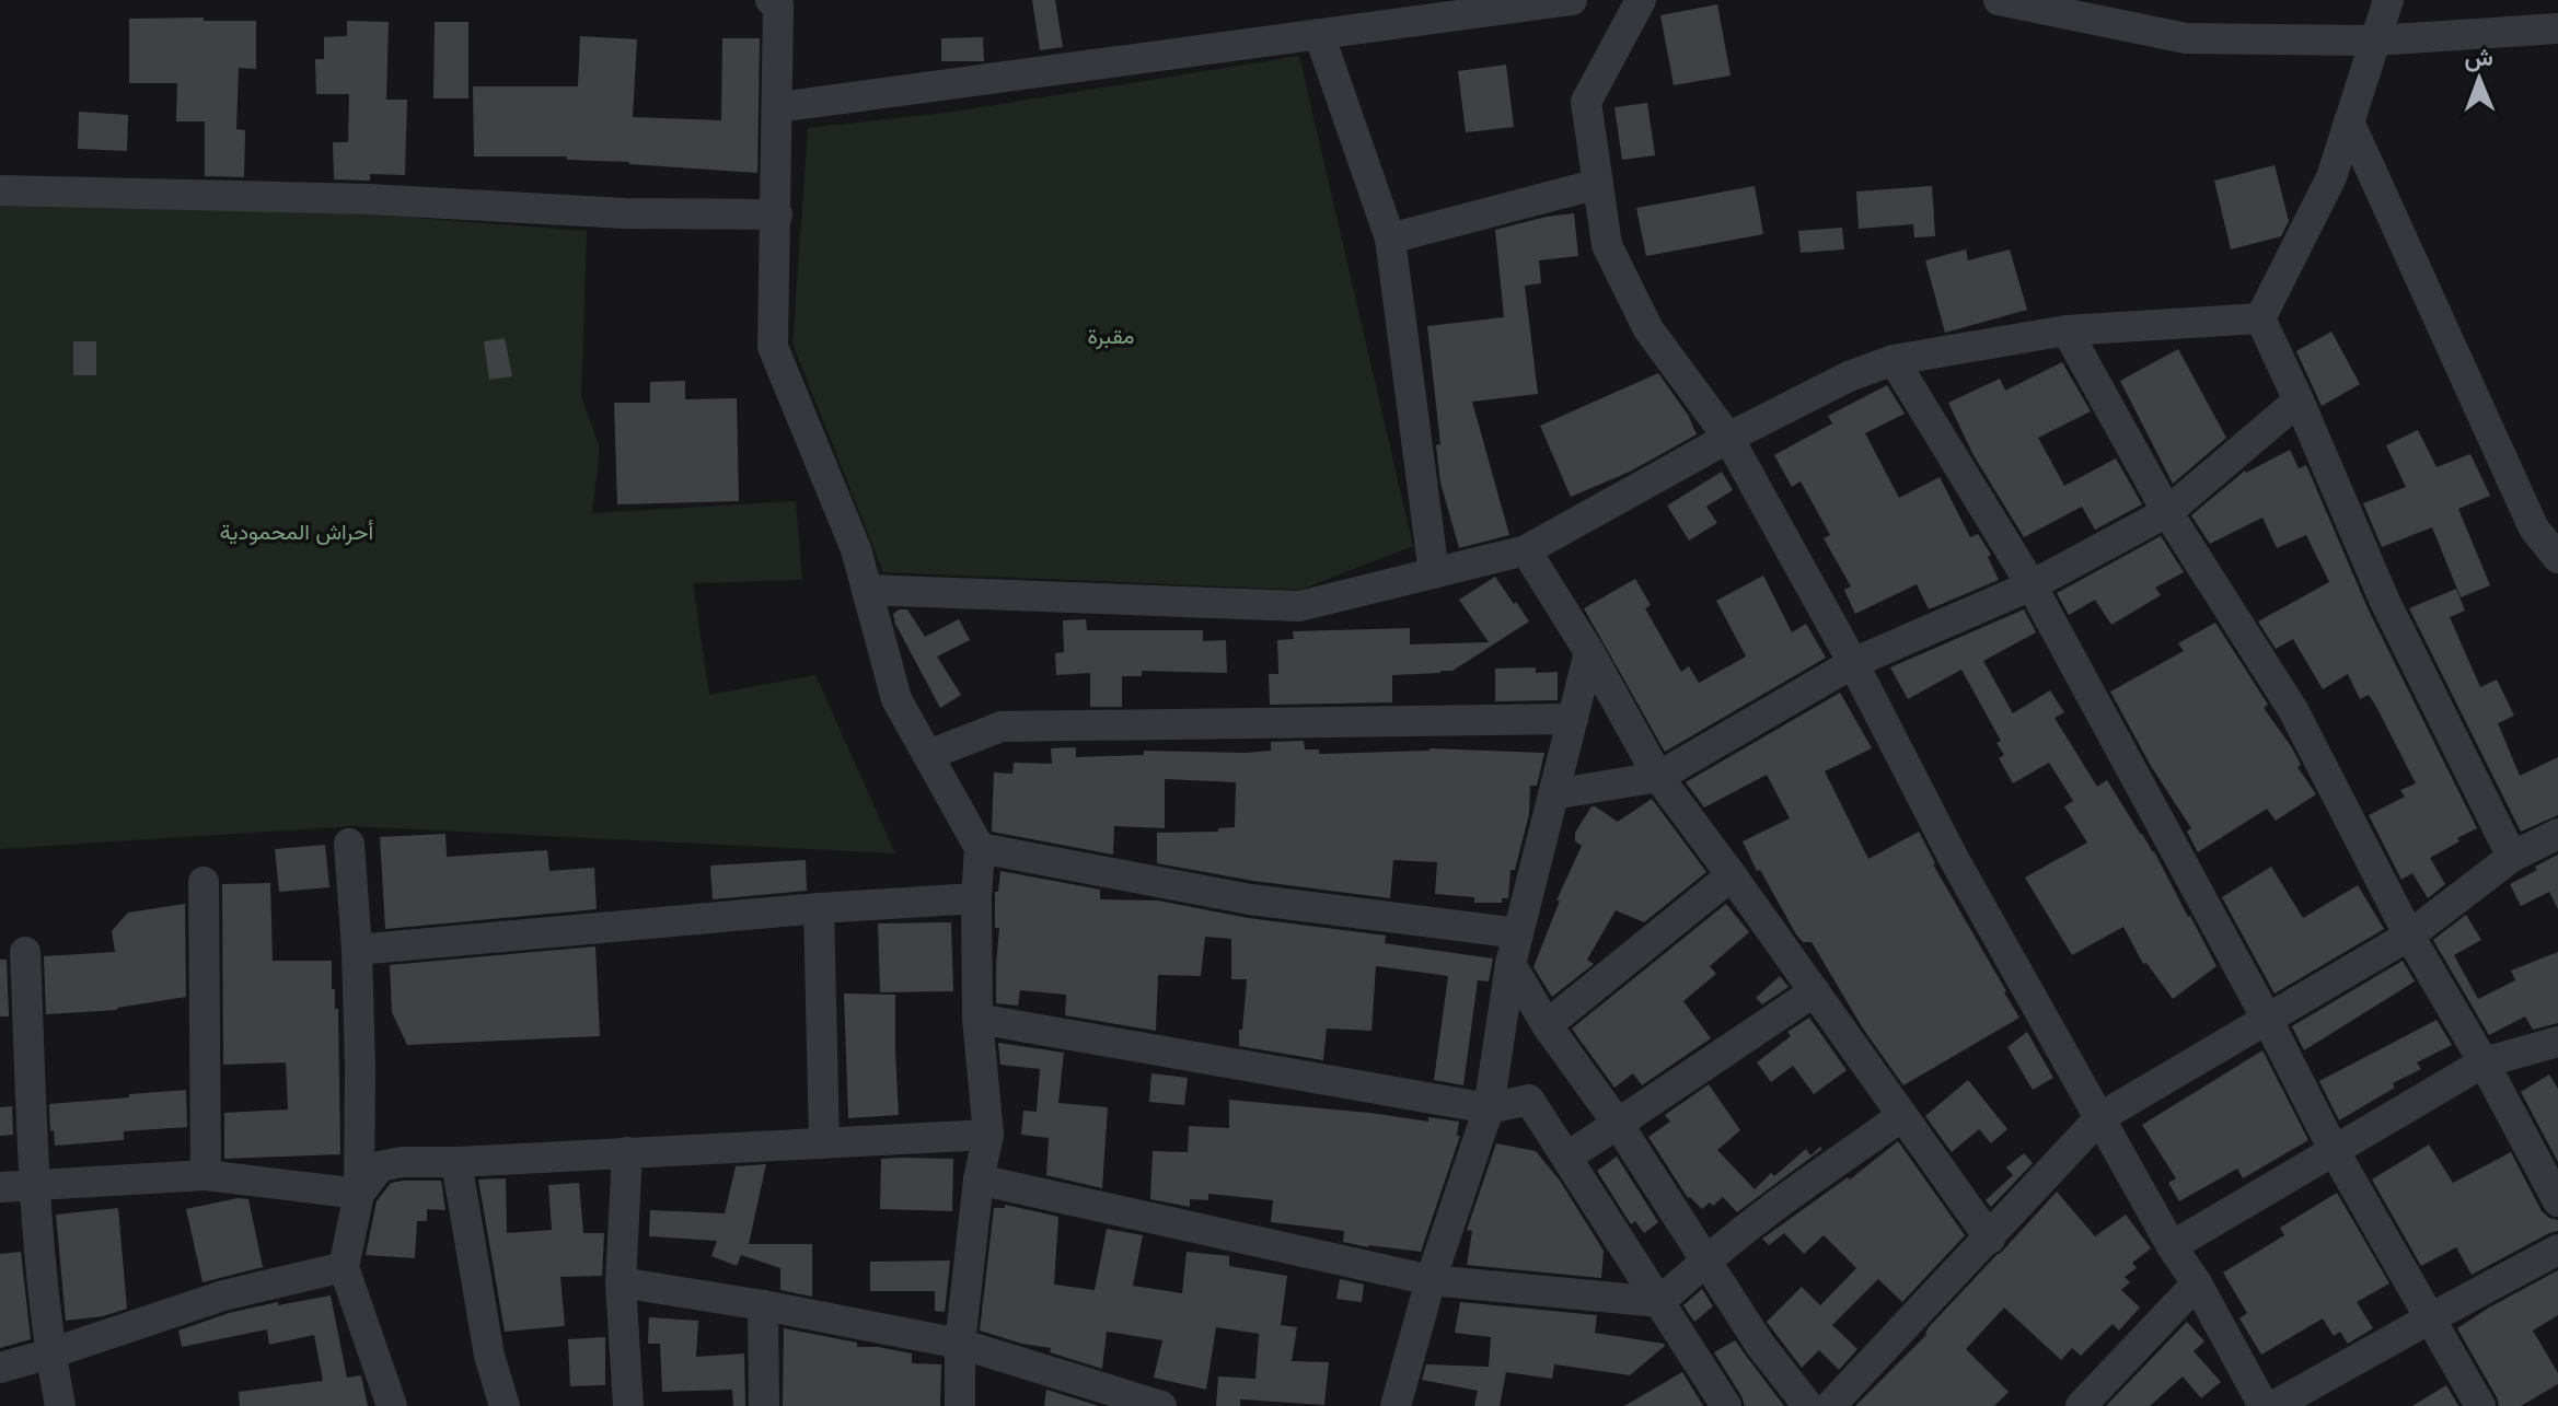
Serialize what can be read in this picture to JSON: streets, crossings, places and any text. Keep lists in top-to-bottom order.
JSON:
{
  "parks": ["مقبرة", "أحراش المحمودية"],
  "north": "top"
}
